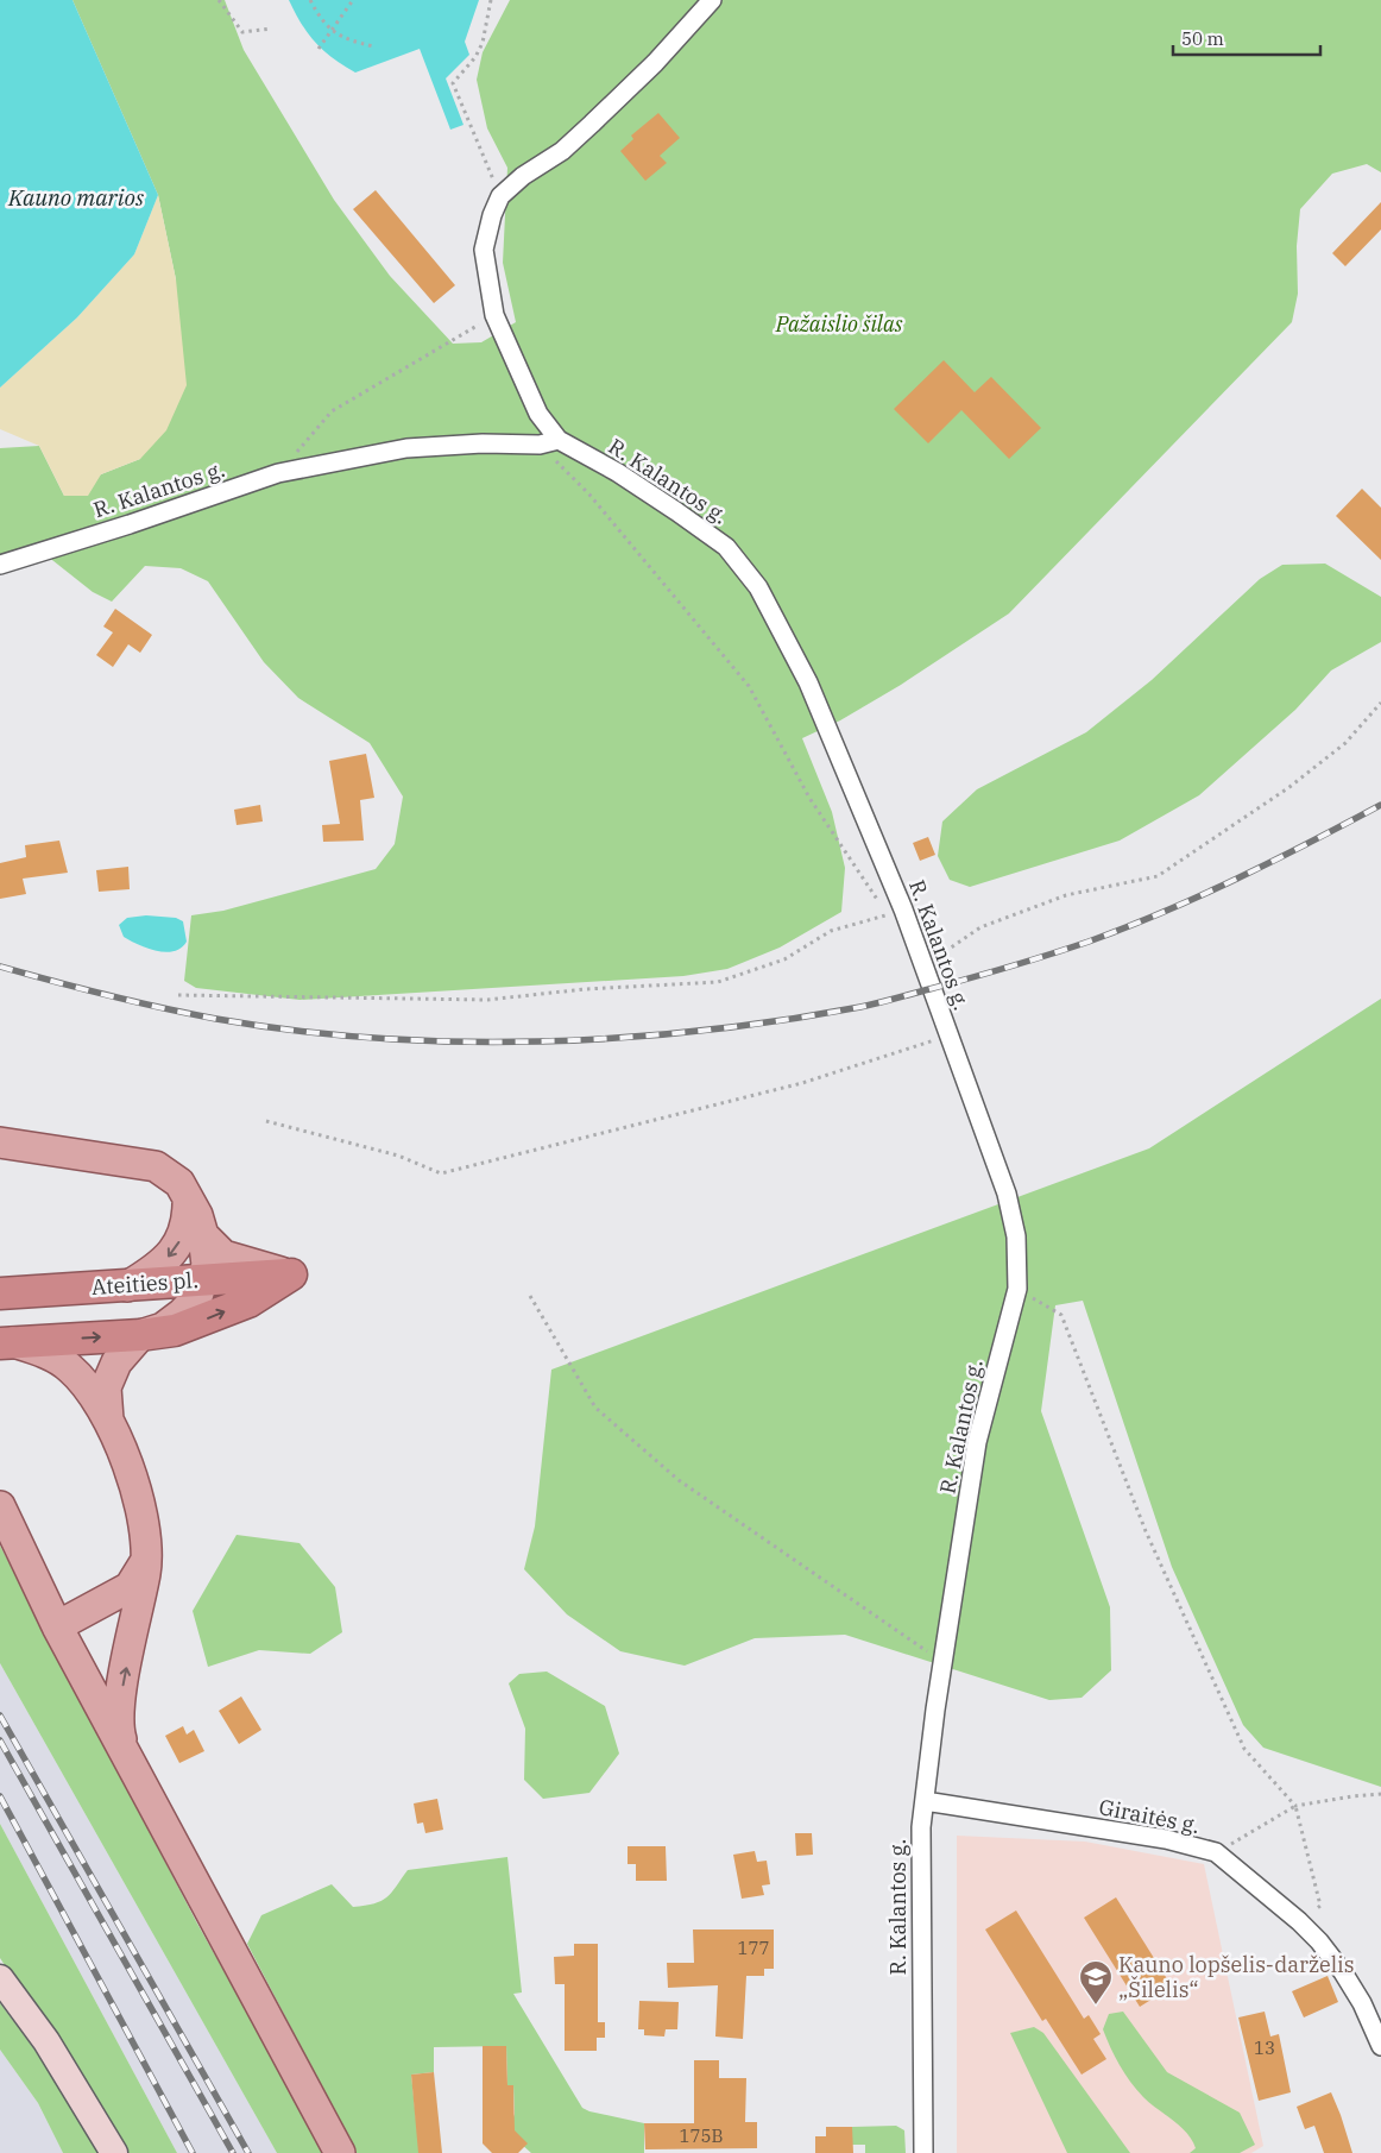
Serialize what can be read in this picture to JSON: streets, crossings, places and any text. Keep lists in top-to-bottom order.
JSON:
{
  "streets": {
    "highway": ["Ateities pl."],
    "street": ["R. Kalantos g.", "Giraitės g."]
  },
  "crossings": [
    ["R. Kalantos g.", "Giraitės g."]
  ],
  "water": ["Kauno marios"],
  "parks": ["Pažaislio šilas"],
  "places": {
    "school or university": ["Kauno lopšelis-darželis „Šilelis“"]
  },
  "house_numbers": ["177", "13", "175B"],
  "scale_bar": "50 m"
}
